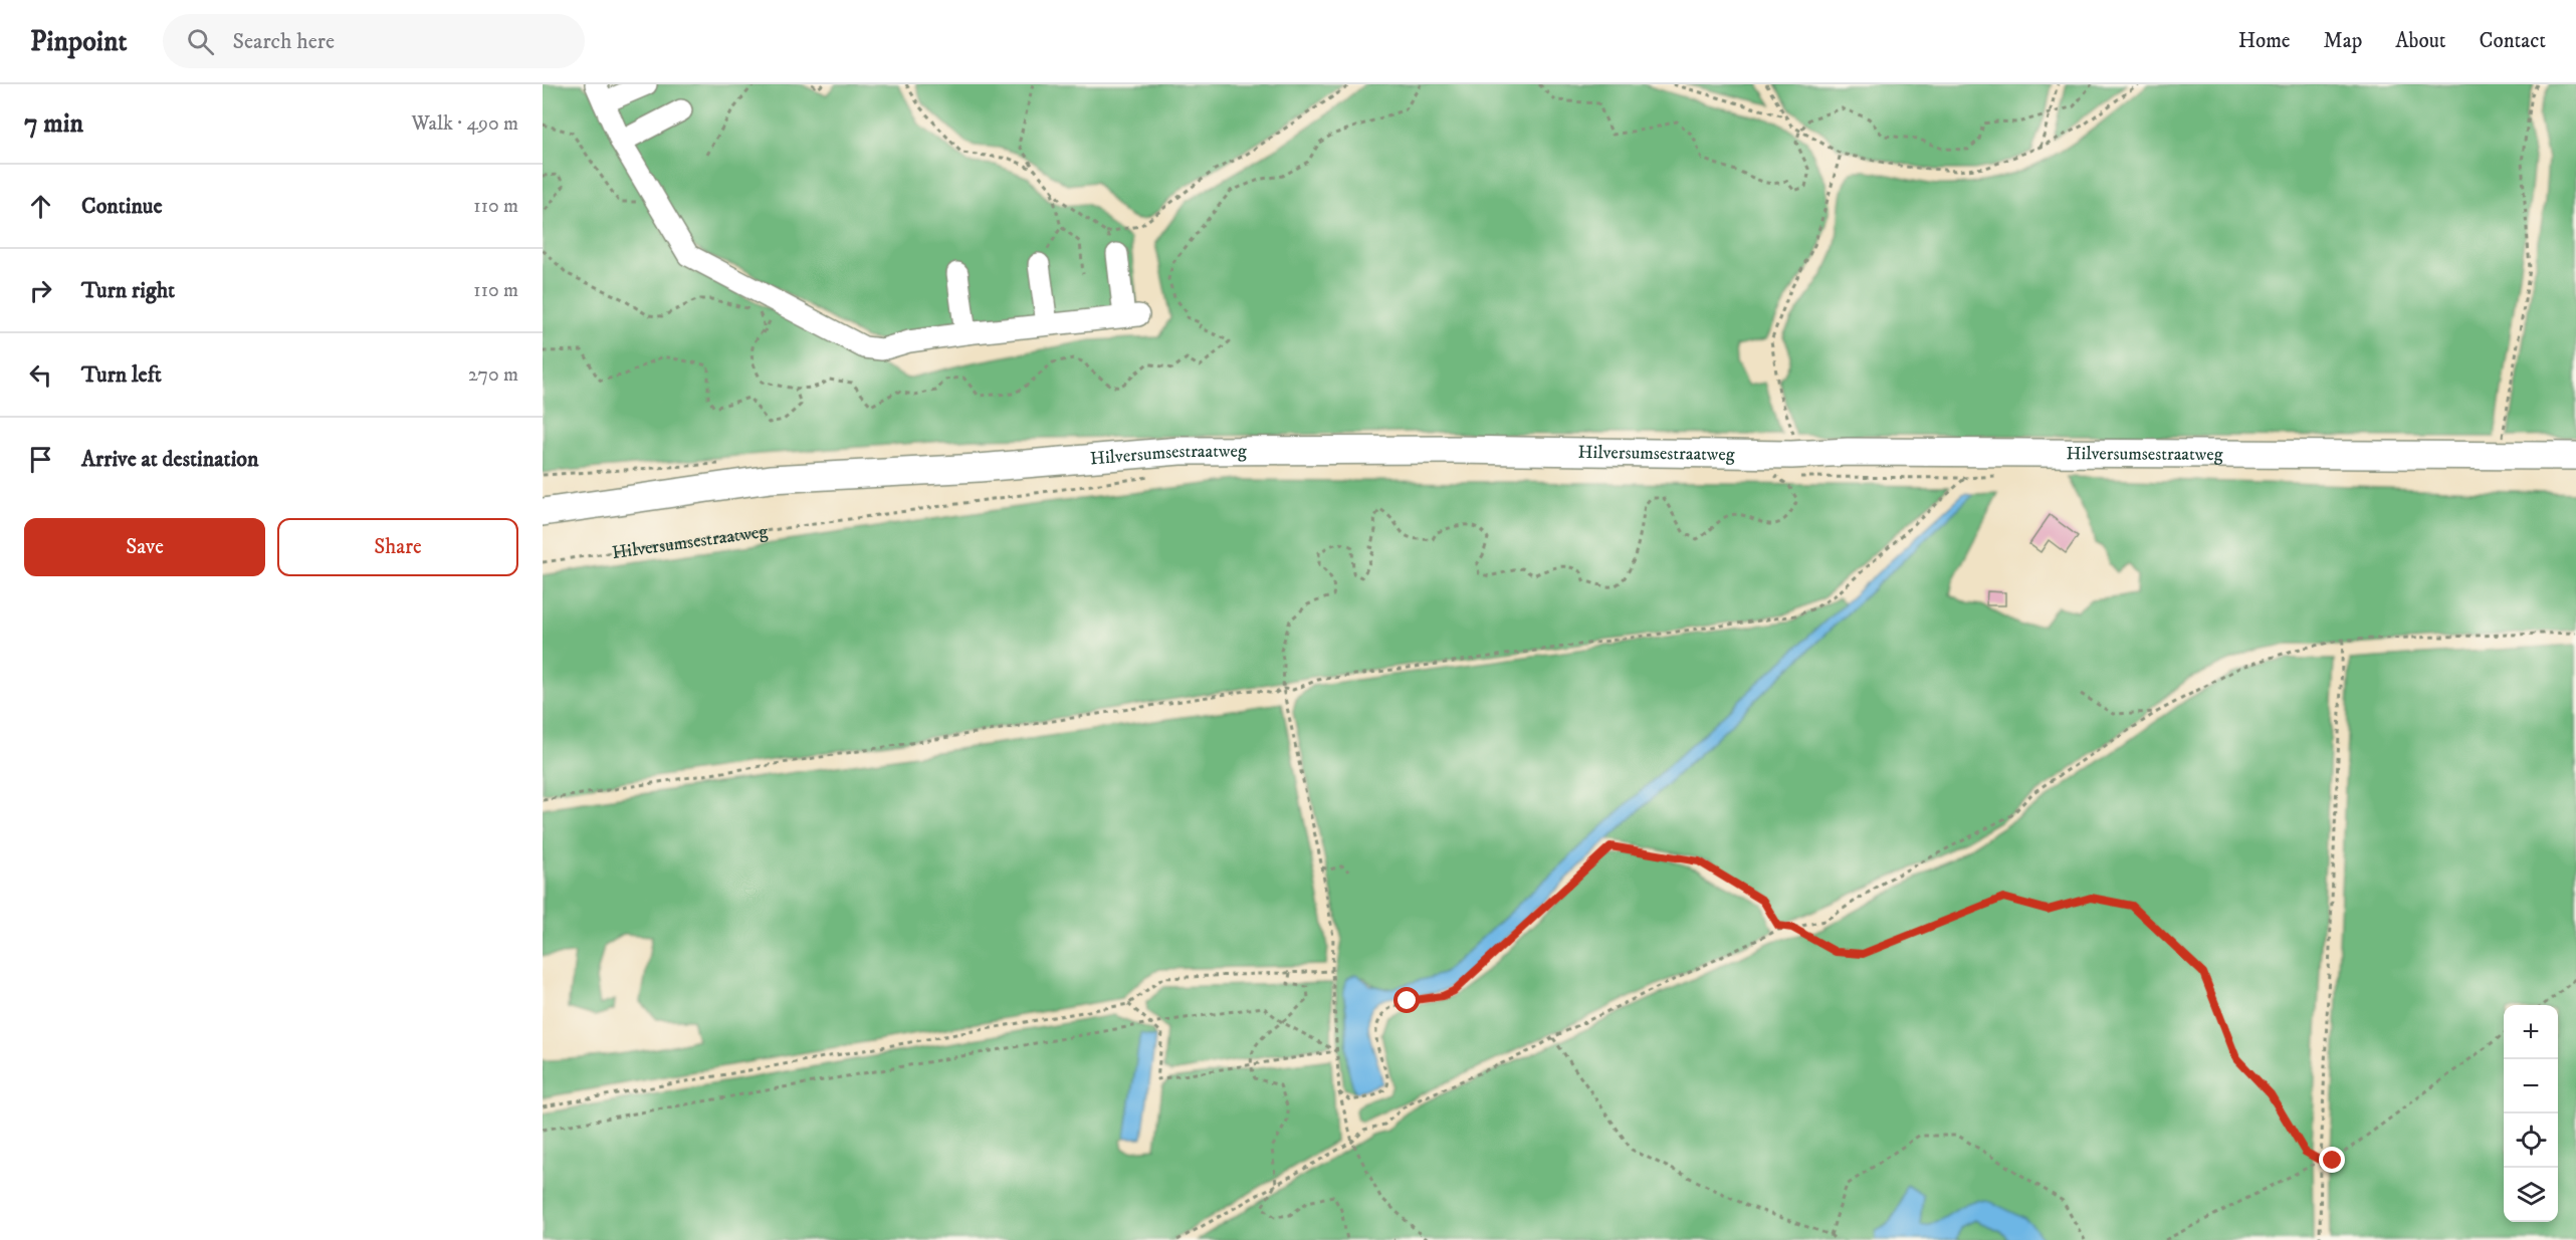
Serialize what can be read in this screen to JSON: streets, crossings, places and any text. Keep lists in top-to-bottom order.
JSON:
{
  "streets": {
    "main road": ["Hilversumsestraatweg"]
  },
  "page": {
    "header": "Pinpoint",
    "search": "Search here",
    "nav": [
      "Home",
      "Map",
      "About",
      "Contact"
    ],
    "heading": ["7 min", "Walk · 490 m"],
    "list": [
      ["Continue", "110 m"],
      ["Turn right", "110 m"],
      ["Turn left", "270 m"],
      "Arrive at destination"
    ],
    "buttons": ["Save", "Share"],
    "map_buttons": ["+", "−"]
  }
}
